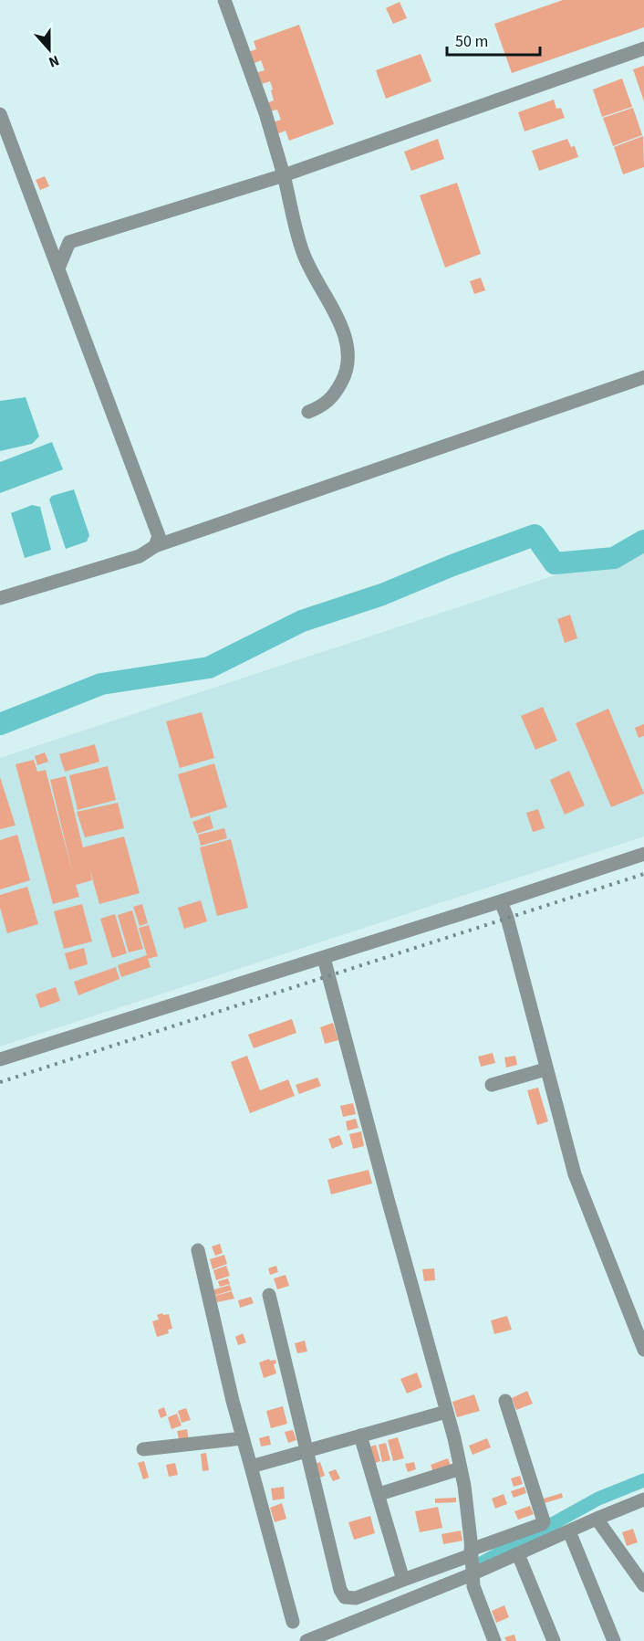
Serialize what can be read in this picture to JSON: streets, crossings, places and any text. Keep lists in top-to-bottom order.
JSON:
{
  "scale_bar": "50 m",
  "north": "bottom"
}
